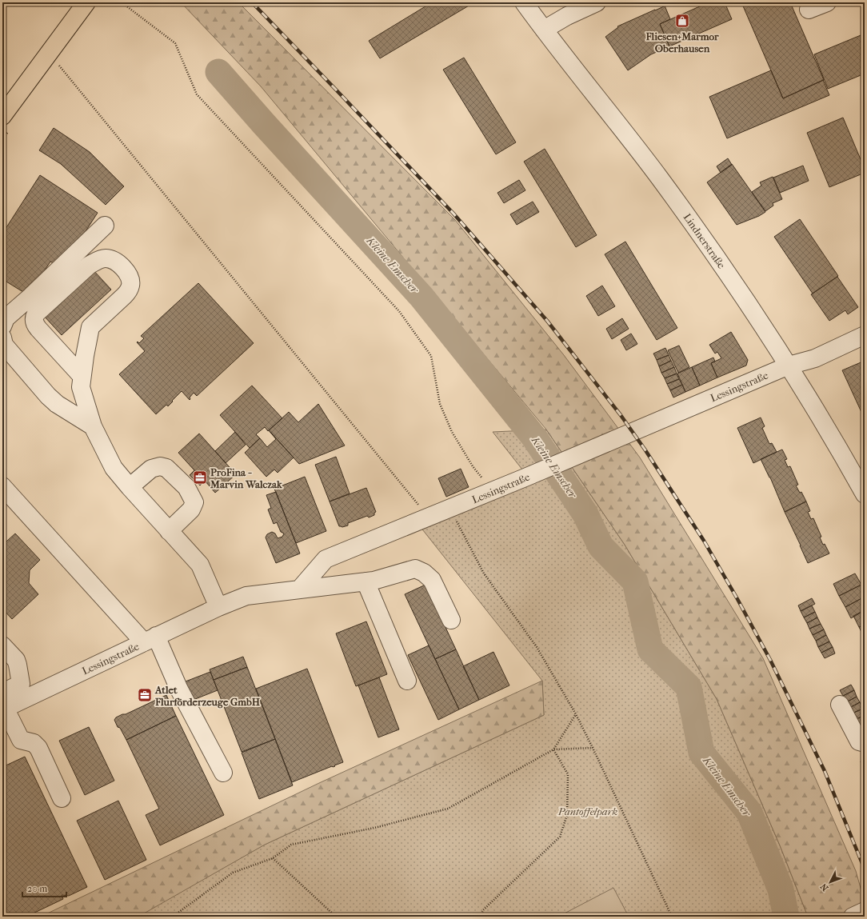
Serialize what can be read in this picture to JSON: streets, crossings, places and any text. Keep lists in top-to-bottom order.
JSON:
{
  "streets": {
    "street": ["Lindnerstraße", "Lessingstraße"]
  },
  "crossings": [
    ["Lindnerstraße", "Lessingstraße"]
  ],
  "water": ["Kleine Emscher"],
  "parks": ["Pantoffelpark"],
  "places": {
    "shop": ["Fliesen+Marmor Oberhausen"],
    "office": ["ProFina - Marvin Walczak", "Atlet Flurförderzeuge GmbH"]
  },
  "scale_bar": "20 m",
  "north": "bottom left"
}
